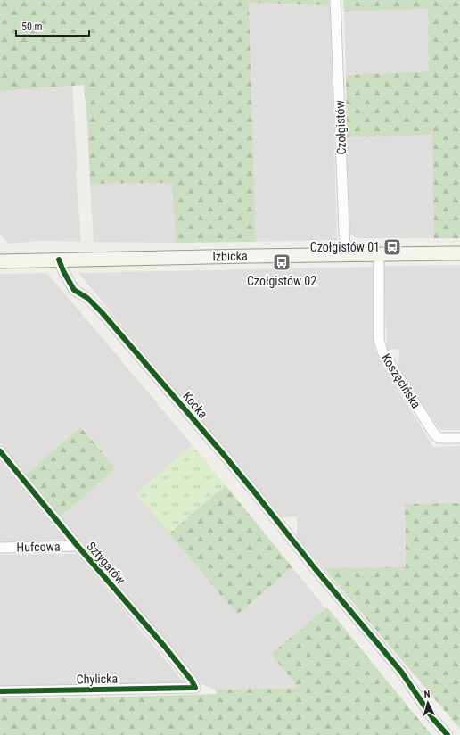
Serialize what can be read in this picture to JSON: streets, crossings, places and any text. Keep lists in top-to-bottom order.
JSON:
{
  "streets": {
    "street": [
      "Czołgistów",
      "Izbicka",
      "Koszęcińska",
      "Kocka",
      "Hufcowa",
      "Sztygarów",
      "Chylicka"
    ]
  },
  "crossings": [
    ["Czołgistów", "Izbicka"],
    ["Izbicka", "Koszęcińska"],
    ["Izbicka", "Kocka"],
    ["Hufcowa", "Sztygarów"],
    ["Sztygarów", "Chylicka"]
  ],
  "places": {
    "bus stop": ["Czołgistów 01", "Czołgistów 02"]
  },
  "scale_bar": "50 m",
  "north": "top"
}
